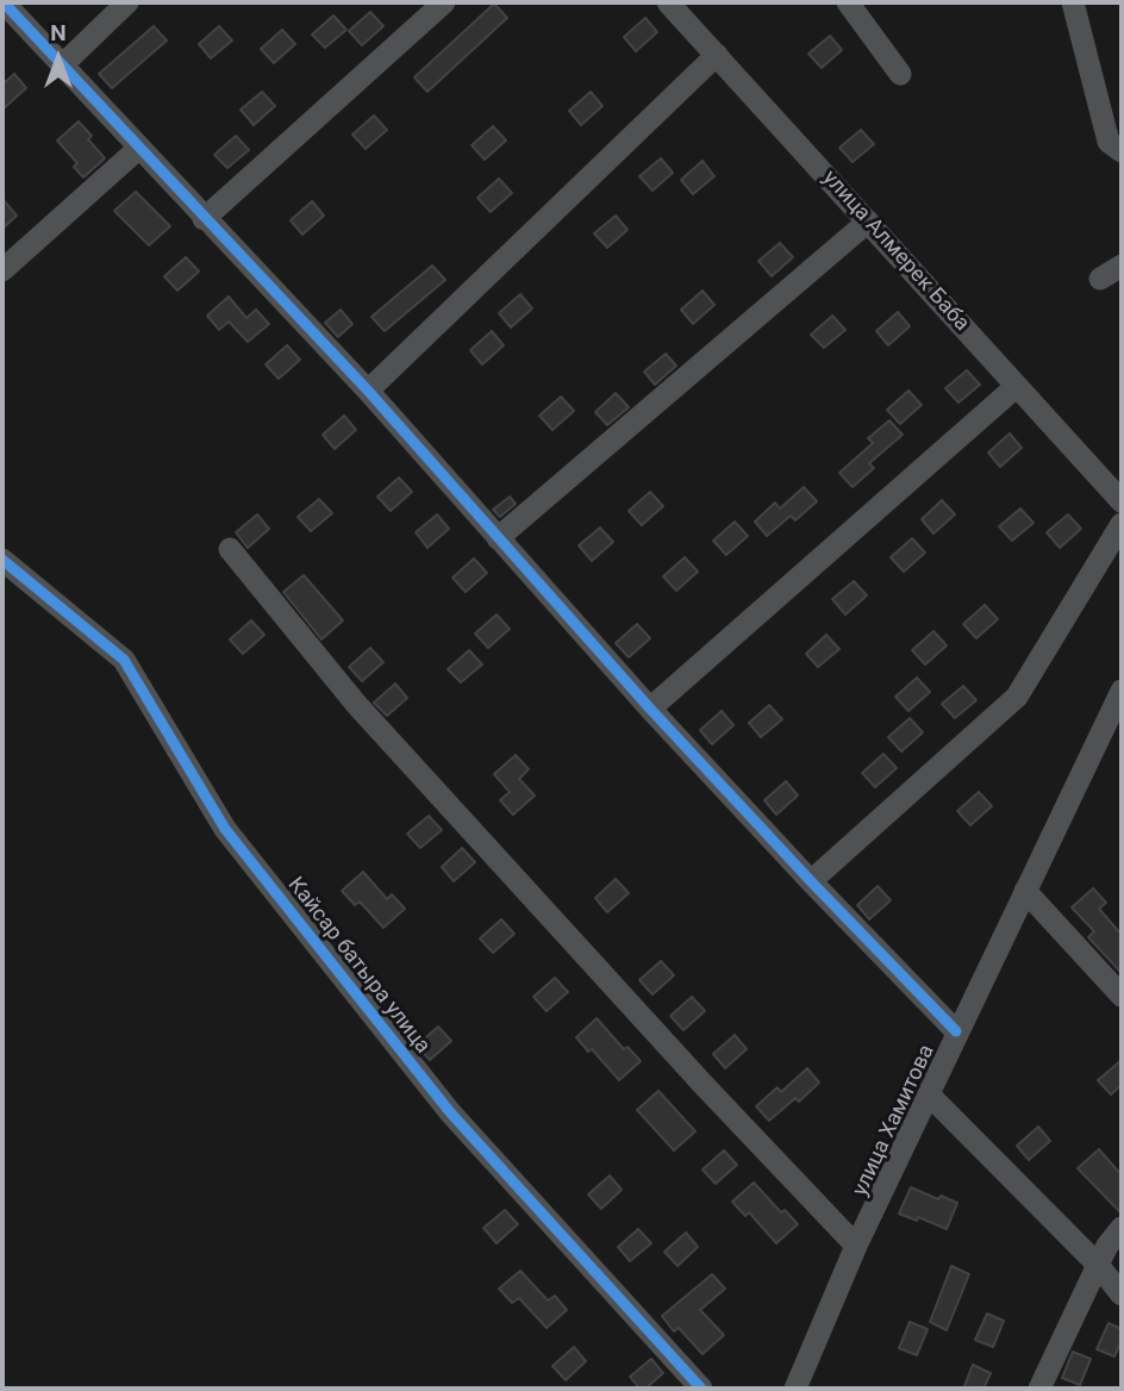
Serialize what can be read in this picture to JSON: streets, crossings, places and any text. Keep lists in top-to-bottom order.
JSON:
{
  "streets": {
    "street": ["улица Алмерек Баба", "Кайсар батыра улица", "улица Хамитова"]
  },
  "north": "top"
}
